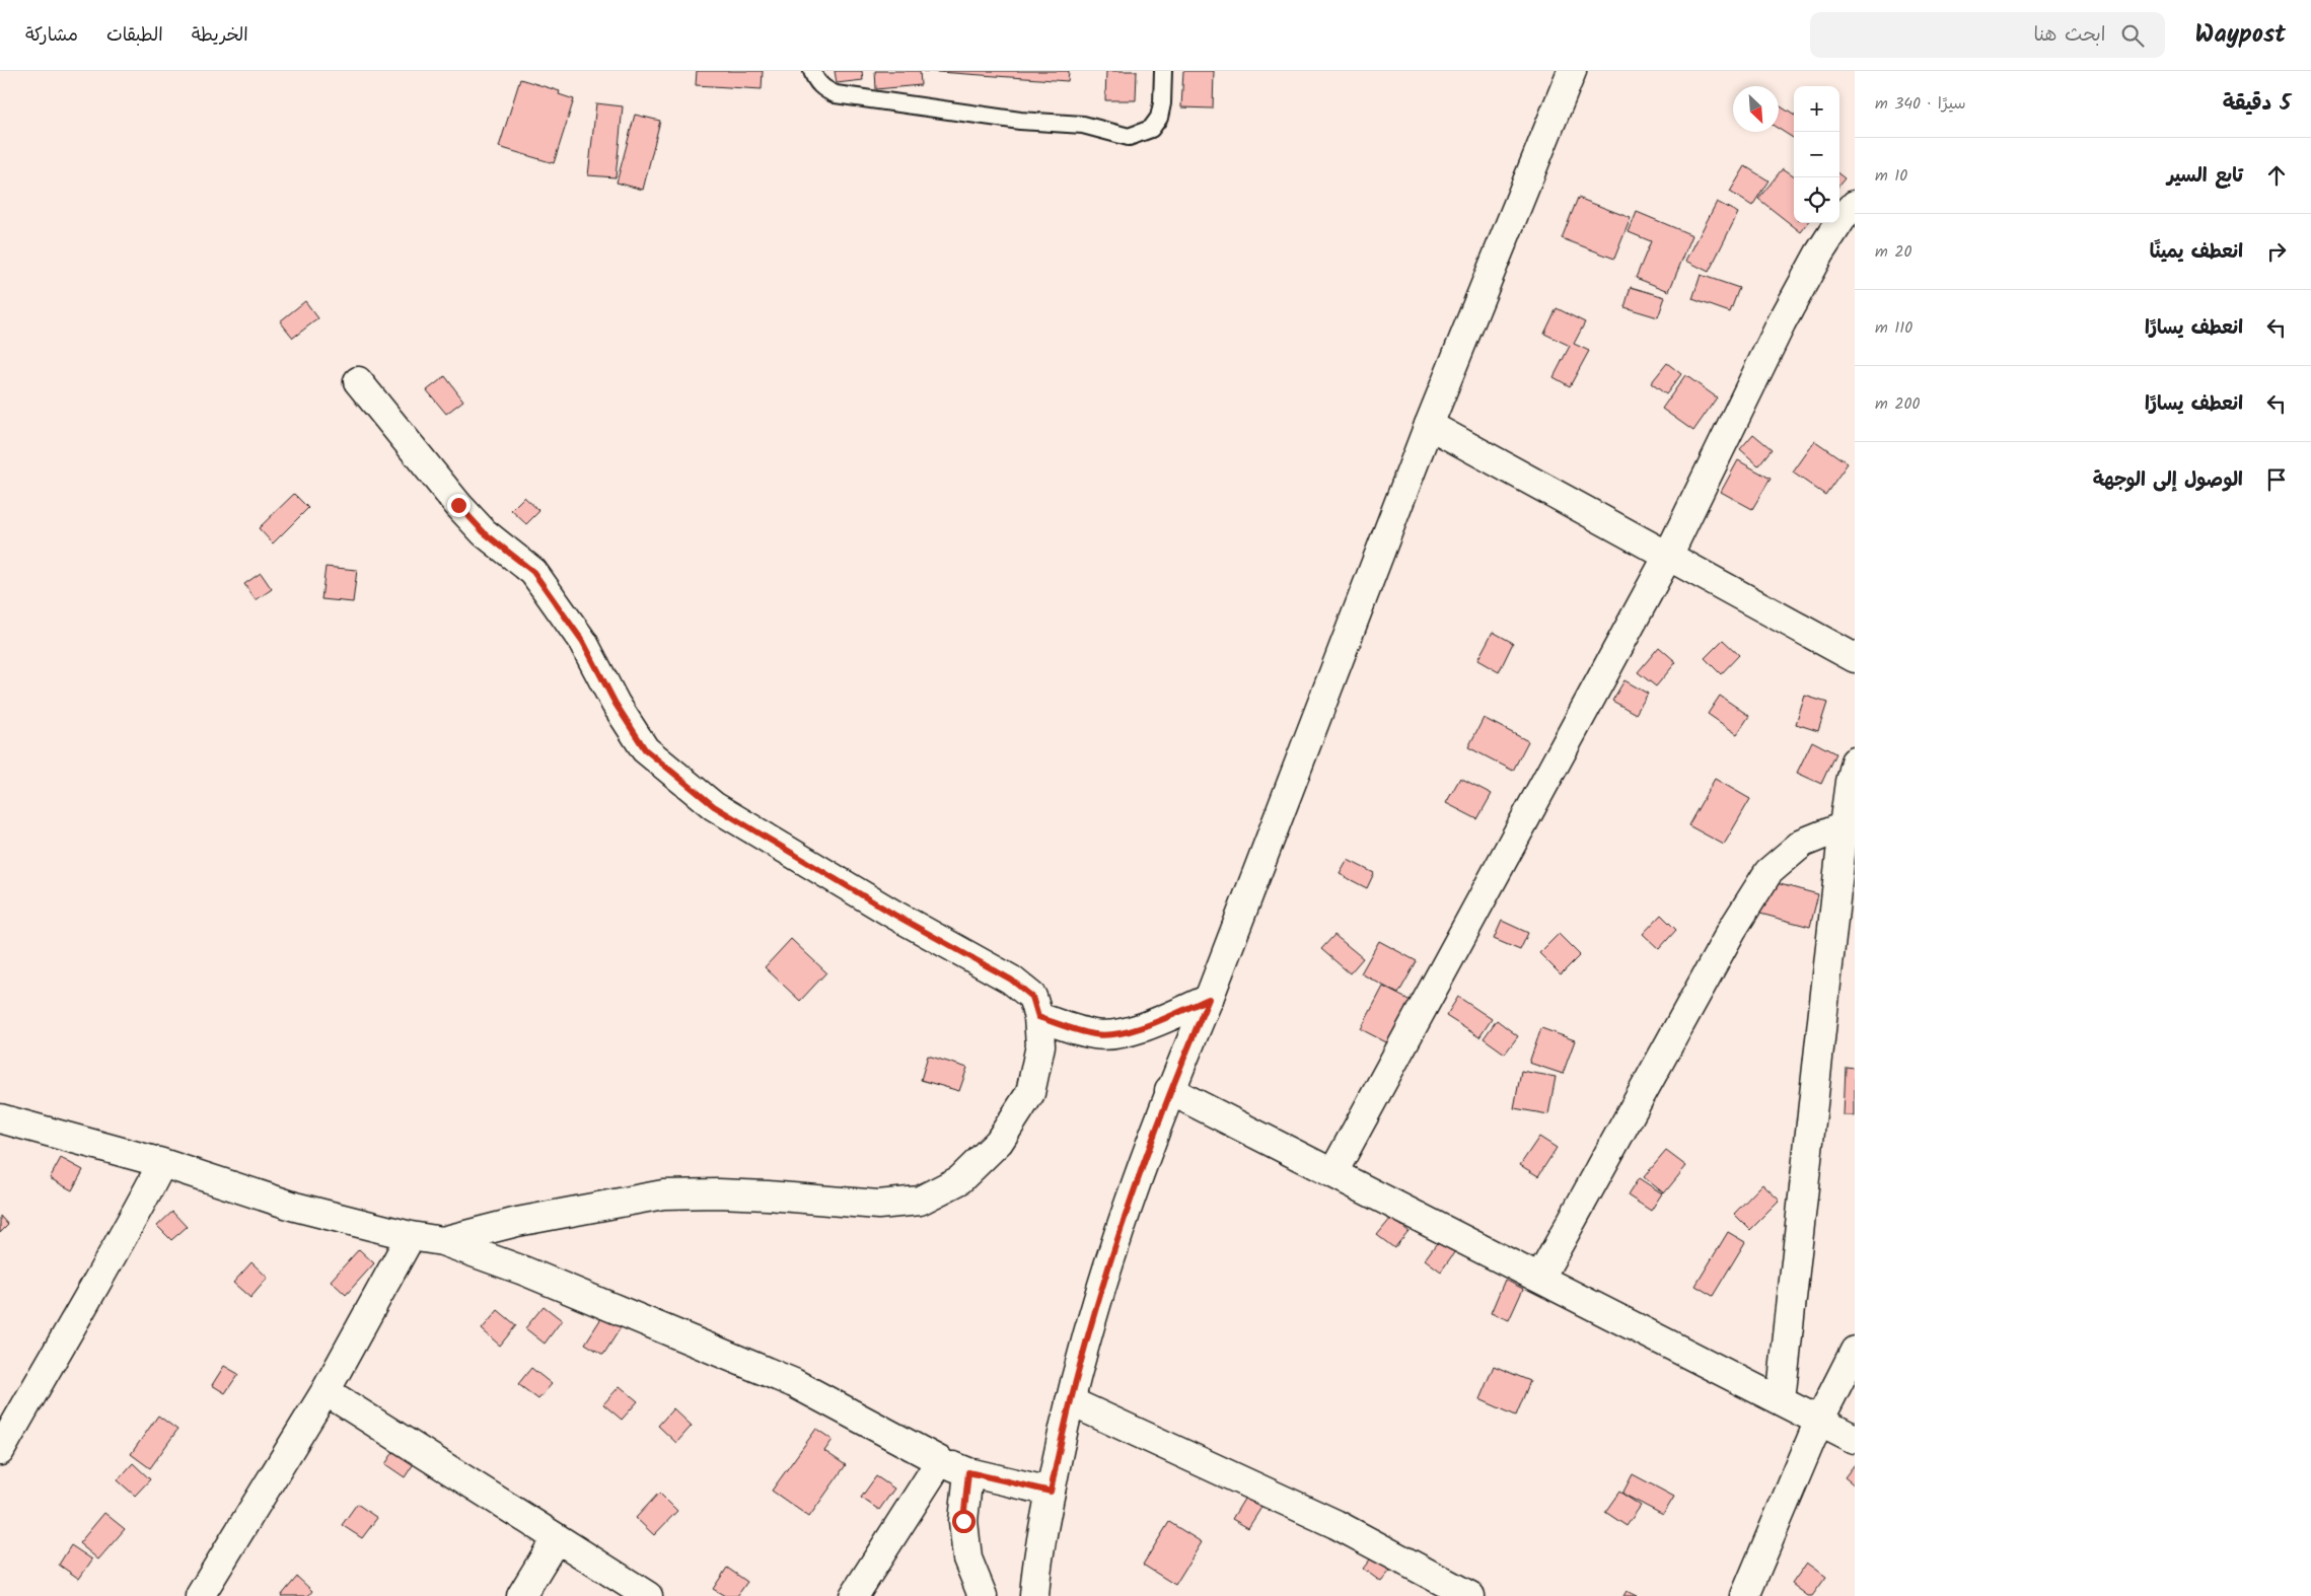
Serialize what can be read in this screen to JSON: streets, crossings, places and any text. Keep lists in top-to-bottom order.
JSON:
{
  "north": "bottom right",
  "page": {
    "header": "Waypost",
    "search": "ابحث هنا",
    "nav": ["الخريطة", "الطبقات", "مشاركة"],
    "heading": ["5 دقيقة", "سيرًا · 340 m"],
    "map_buttons": ["+", "−"],
    "list": [
      ["تابع السير", "10 m"],
      ["انعطف يمينًا", "20 m"],
      ["انعطف يسارًا", "110 m"],
      ["انعطف يسارًا", "200 m"],
      "الوصول إلى الوجهة"
    ]
  }
}
